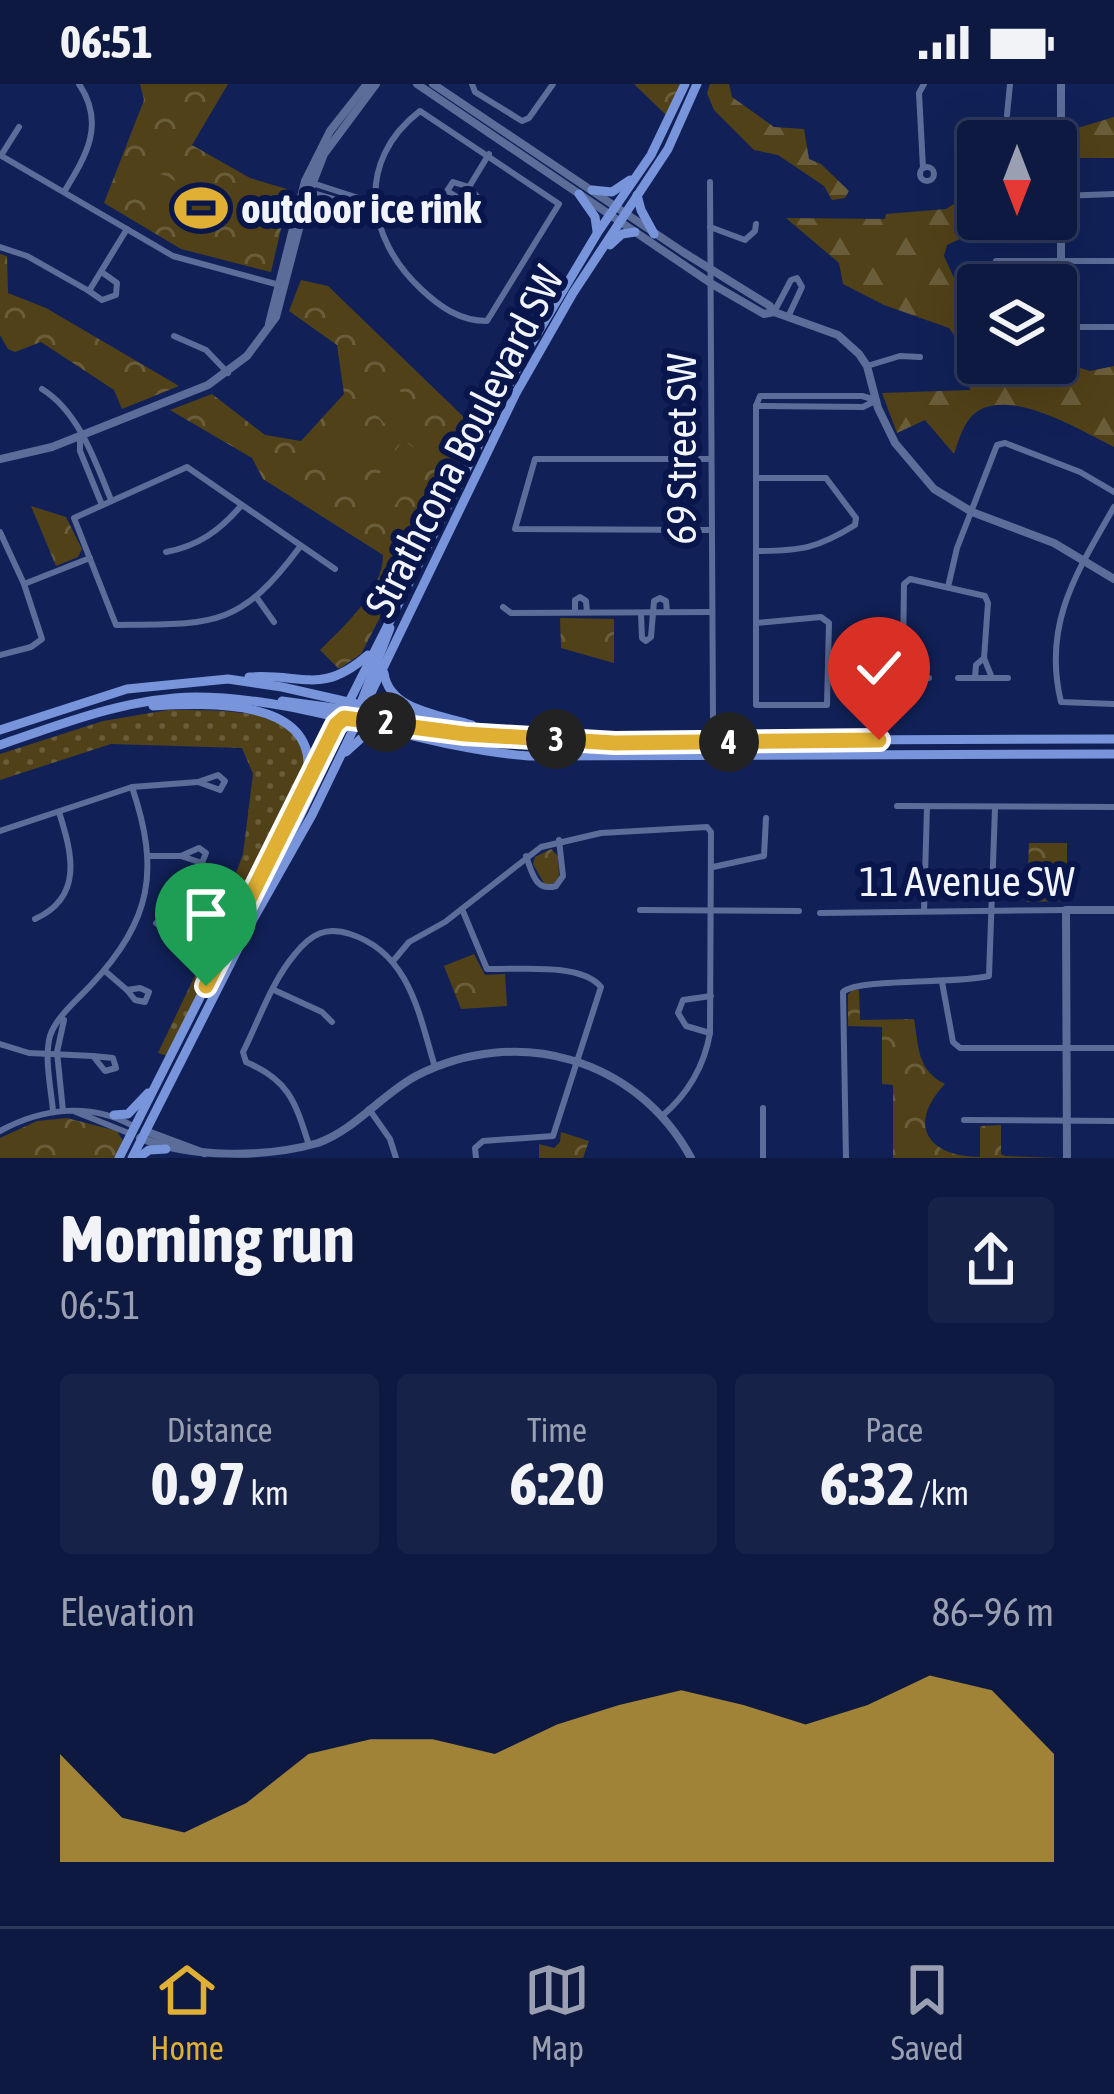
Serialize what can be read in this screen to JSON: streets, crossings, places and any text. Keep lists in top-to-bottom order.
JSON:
{
  "streets": {
    "main road": ["Strathcona Boulevard SW"],
    "street": ["69 Street SW", "11 Avenue SW"]
  },
  "places": {
    "sports": ["outdoor ice rink"]
  },
  "north": "bottom",
  "page": {
    "status": "06:51",
    "pins": ["2", "3", "4"],
    "heading": ["Morning run", "06:51"],
    "stats": [
      ["Distance", "0.97 km"],
      ["Time", "6:20"],
      ["Pace", "6:32 /km"]
    ],
    "chart": ["Elevation", "86–96 m"],
    "tabs": ["Home", "Map", "Saved"]
  }
}
